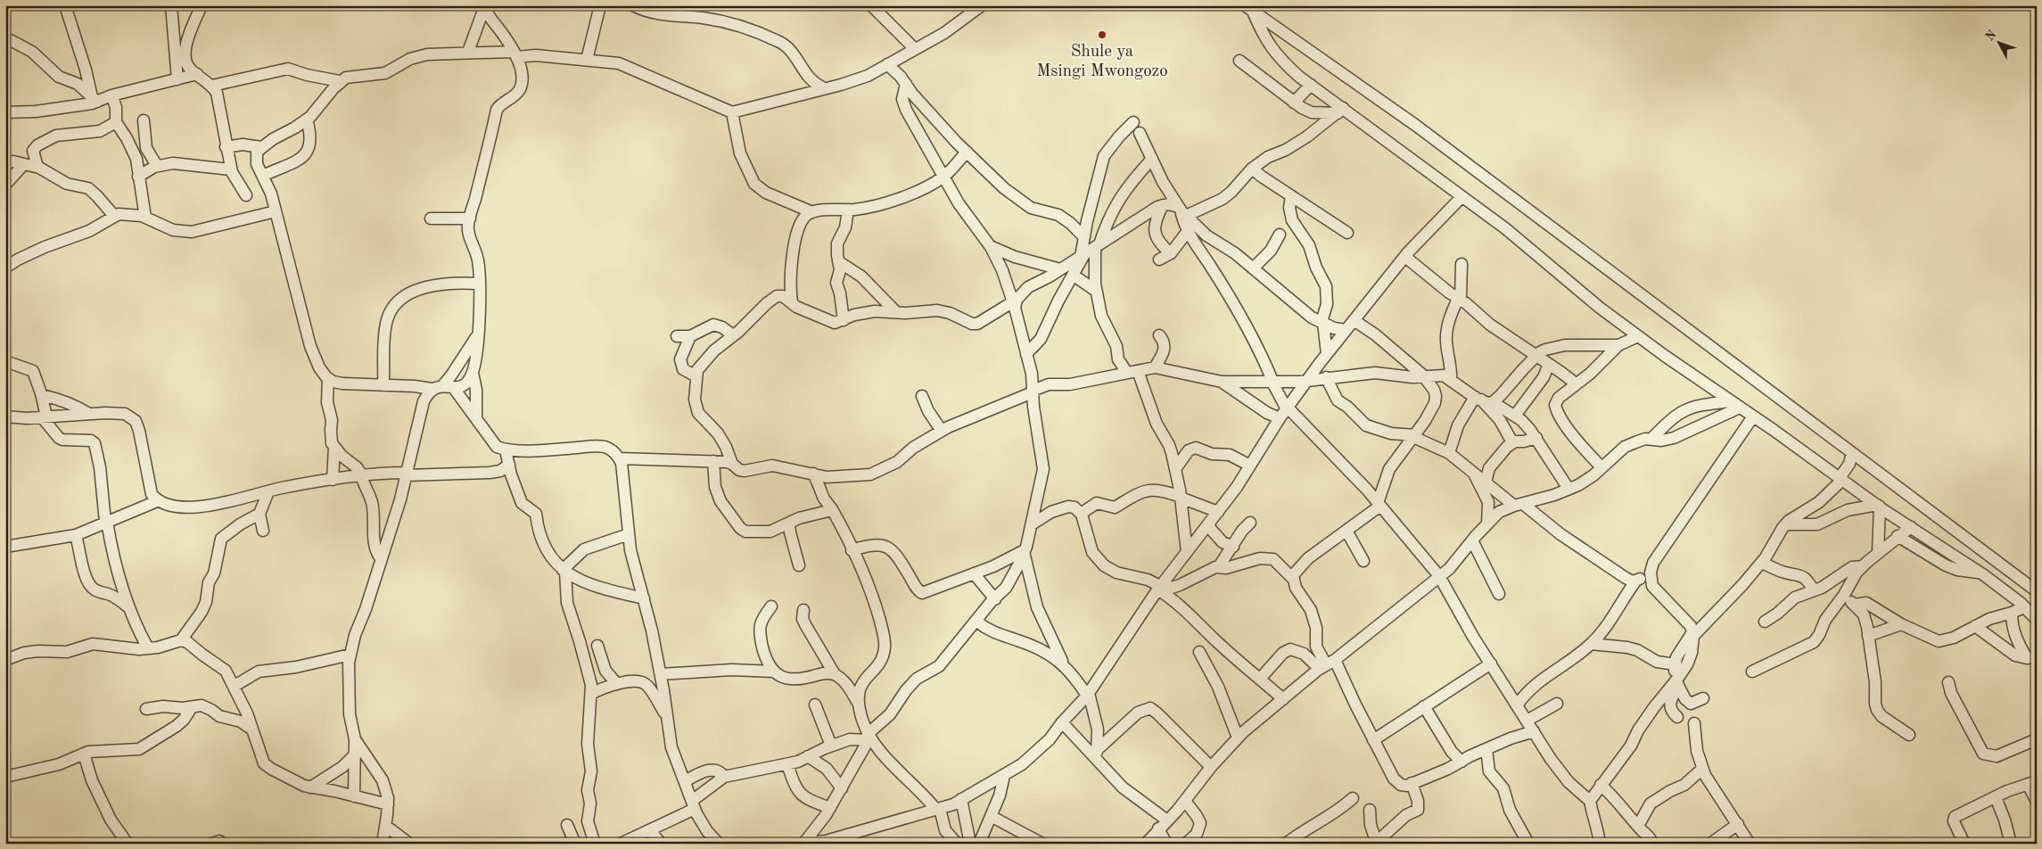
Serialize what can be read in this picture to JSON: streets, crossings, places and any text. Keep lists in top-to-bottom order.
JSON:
{
  "places": ["Shule ya Msingi Mwongozo"],
  "north": "top left"
}
